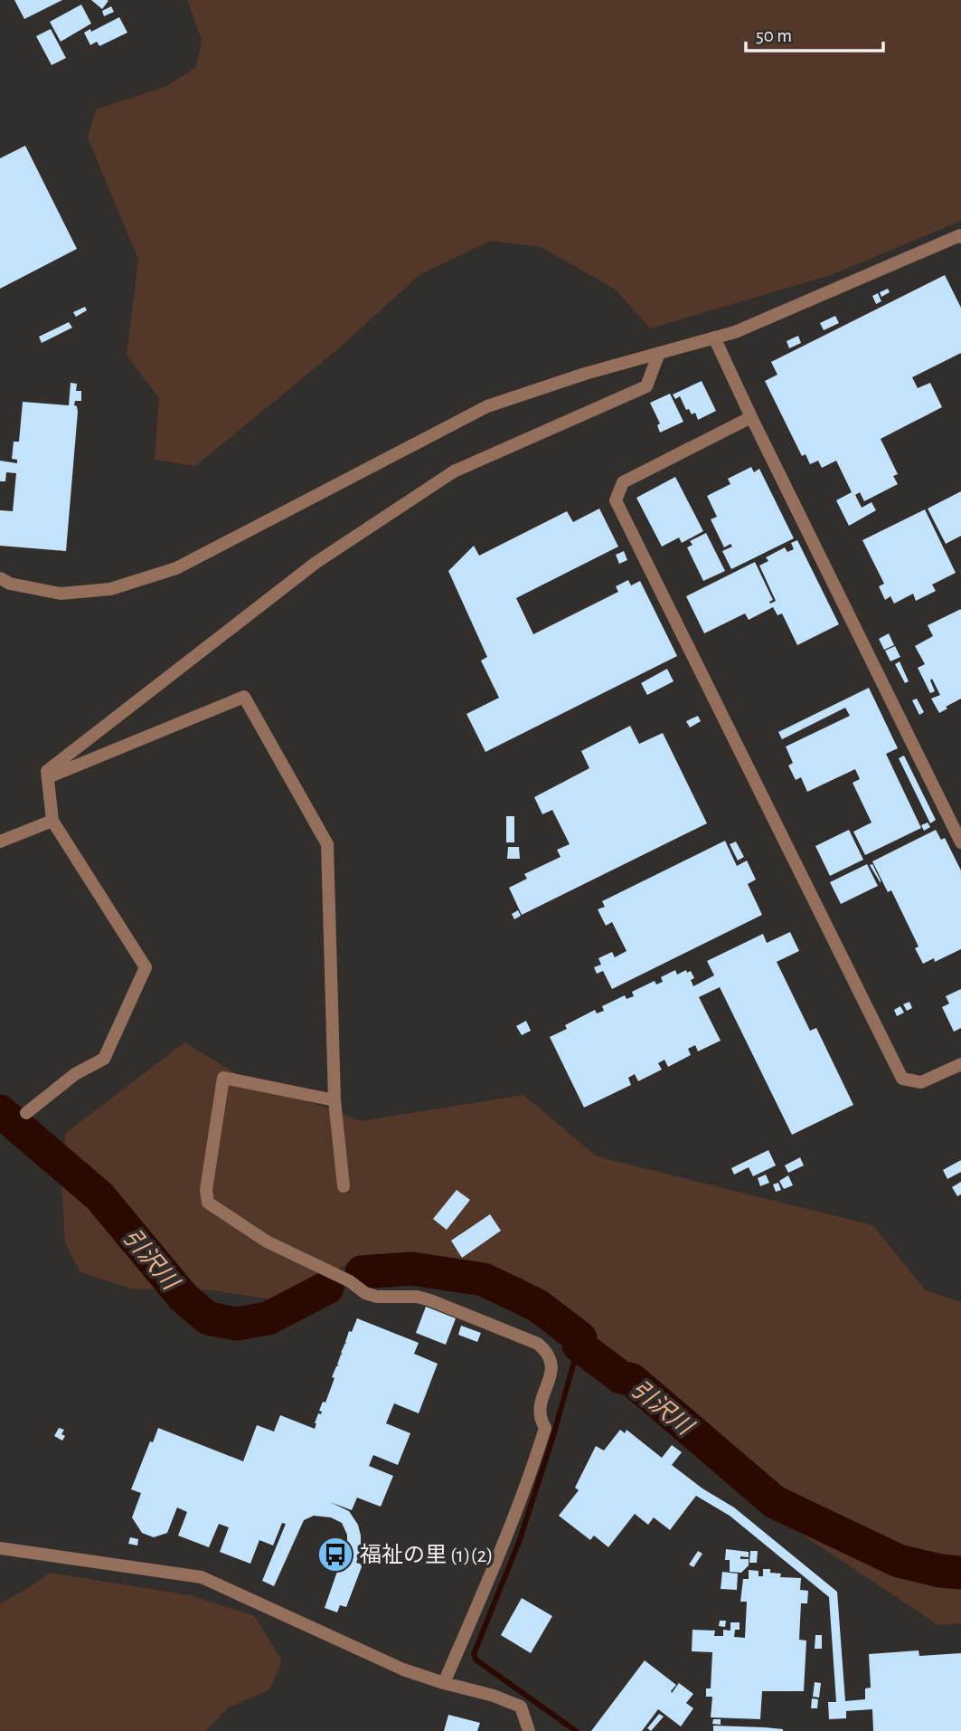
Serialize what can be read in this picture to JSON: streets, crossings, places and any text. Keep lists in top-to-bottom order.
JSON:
{
  "water": ["引沢川"],
  "places": {
    "bus stop": ["福祉の里 (1)(2)"]
  },
  "scale_bar": "50 m"
}
